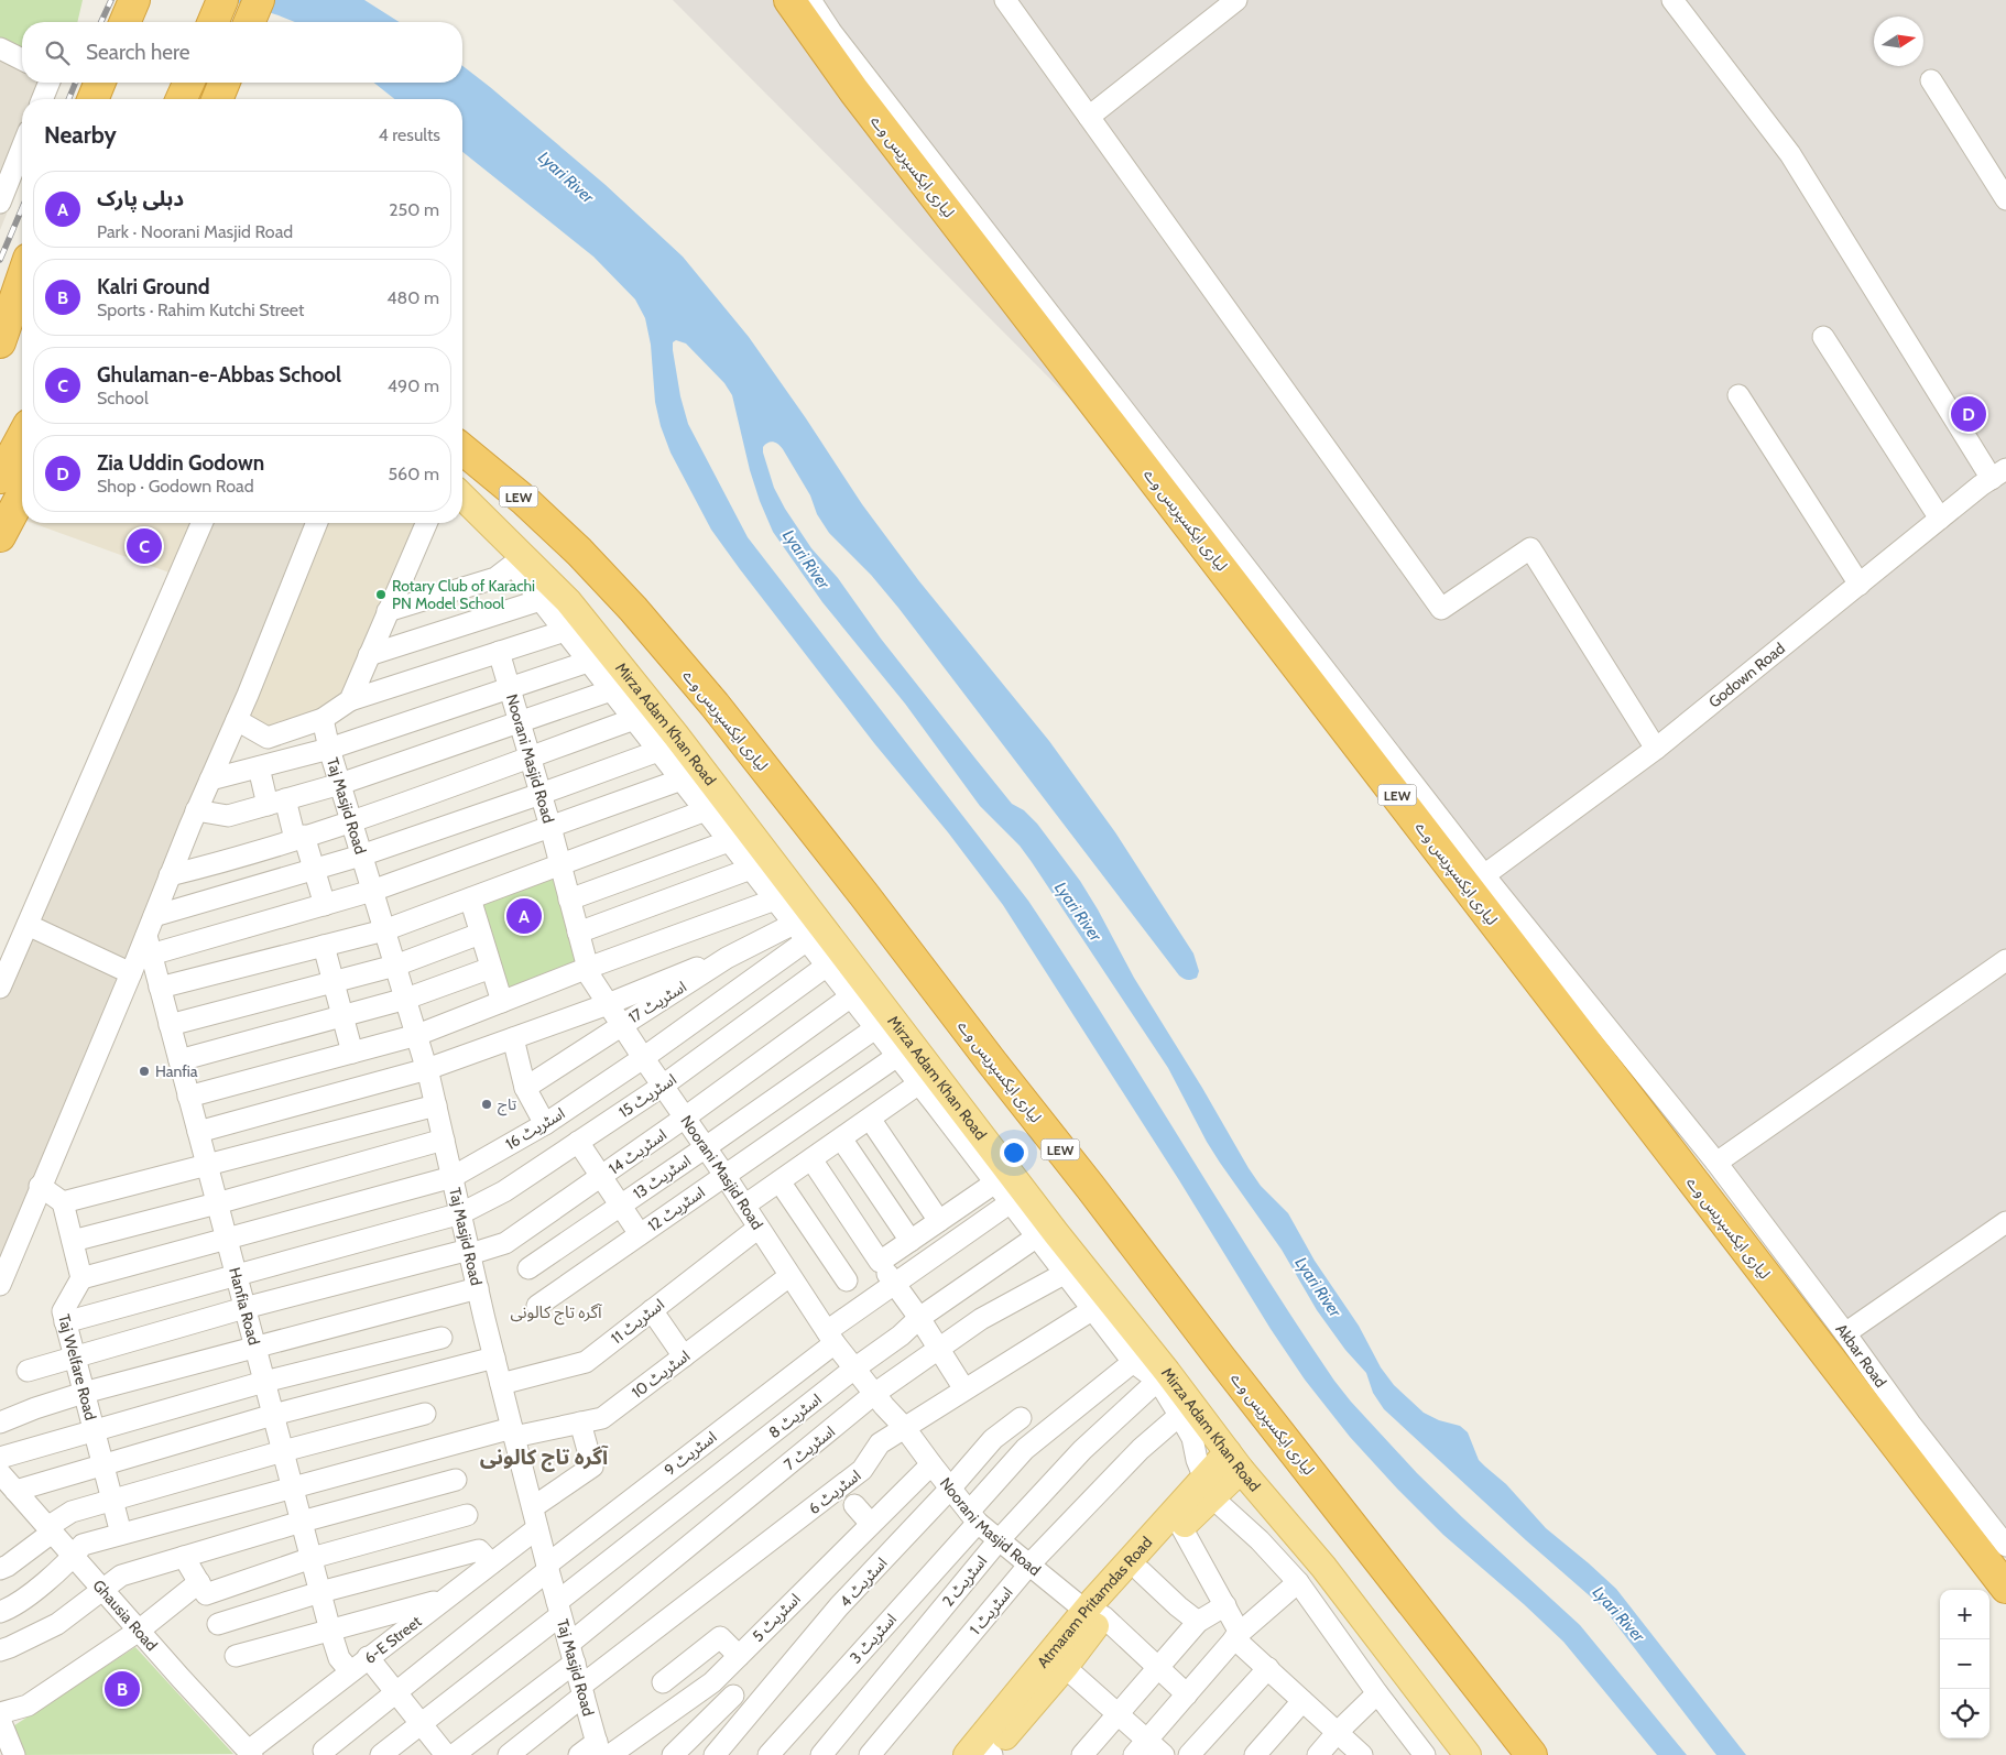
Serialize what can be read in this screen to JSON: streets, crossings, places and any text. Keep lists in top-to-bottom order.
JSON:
{
  "streets": {
    "highway": ["لیاری ایکسپریس وے", "LEW"],
    "main road": ["Mirza Adam Khan Road", "Atmaram Pritamdas Road"],
    "street": [
      "Godown Road",
      "Noorani Masjid Road",
      "Taj Masjid Road",
      "اسٹریٹ 17",
      "اسٹریٹ 15",
      "اسٹریٹ 16",
      "اسٹریٹ 14",
      "اسٹریٹ 13",
      "اسٹریٹ 12",
      "Hanfia Road",
      "اسٹریٹ 11",
      "Akbar Road",
      "Taj Welfare Road",
      "اسٹریٹ 10",
      "اسٹریٹ 8",
      "اسٹریٹ 7",
      "اسٹریٹ 9",
      "اسٹریٹ 6",
      "اسٹریٹ 2",
      "اسٹریٹ 4",
      "اسٹریٹ 1",
      "Ghausia Road",
      "اسٹریٹ 5",
      "6-E Street",
      "اسٹریٹ 3"
    ]
  },
  "crossings": [
    ["Godown Road", "Akbar Road"],
    ["Mirza Adam Khan Road", "اسٹریٹ 2"],
    ["Mirza Adam Khan Road", "Atmaram Pritamdas Road"],
    ["Mirza Adam Khan Road", "اسٹریٹ 1"],
    ["Noorani Masjid Road", "اسٹریٹ 17"],
    ["Noorani Masjid Road", "اسٹریٹ 15"],
    ["Noorani Masjid Road", "اسٹریٹ 16"],
    ["Noorani Masjid Road", "اسٹریٹ 14"],
    ["Noorani Masjid Road", "اسٹریٹ 13"],
    ["Noorani Masjid Road", "اسٹریٹ 12"],
    ["Noorani Masjid Road", "اسٹریٹ 11"],
    ["Noorani Masjid Road", "اسٹریٹ 10"],
    ["Noorani Masjid Road", "اسٹریٹ 8"],
    ["Noorani Masjid Road", "اسٹریٹ 7"],
    ["Noorani Masjid Road", "اسٹریٹ 9"],
    ["Noorani Masjid Road", "اسٹریٹ 6"],
    ["Noorani Masjid Road", "اسٹریٹ 2"],
    ["Noorani Masjid Road", "اسٹریٹ 4"],
    ["Noorani Masjid Road", "Atmaram Pritamdas Road"],
    ["Noorani Masjid Road", "اسٹریٹ 1"],
    ["Noorani Masjid Road", "اسٹریٹ 5"],
    ["Noorani Masjid Road", "اسٹریٹ 3"],
    ["Taj Masjid Road", "اسٹریٹ 15"],
    ["Taj Masjid Road", "اسٹریٹ 16"],
    ["Taj Masjid Road", "اسٹریٹ 14"],
    ["Taj Masjid Road", "اسٹریٹ 11"],
    ["Taj Masjid Road", "اسٹریٹ 10"],
    ["Taj Masjid Road", "اسٹریٹ 8"],
    ["Taj Masjid Road", "اسٹریٹ 7"],
    ["Taj Masjid Road", "اسٹریٹ 9"],
    ["Taj Masjid Road", "اسٹریٹ 6"],
    ["Taj Masjid Road", "اسٹریٹ 5"],
    ["Taj Masjid Road", "6-E Street"],
    ["اسٹریٹ 17", "اسٹریٹ 16"],
    ["اسٹریٹ 15", "Hanfia Road"],
    ["اسٹریٹ 15", "Taj Welfare Road"],
    ["اسٹریٹ 16", "Hanfia Road"],
    ["اسٹریٹ 16", "Taj Welfare Road"],
    ["اسٹریٹ 14", "Hanfia Road"],
    ["اسٹریٹ 14", "Taj Welfare Road"],
    ["Hanfia Road", "اسٹریٹ 10"],
    ["Hanfia Road", "6-E Street"],
    ["Taj Welfare Road", "اسٹریٹ 10"],
    ["اسٹریٹ 10", "Ghausia Road"],
    ["Ghausia Road", "6-E Street"]
  ],
  "districts": ["آگرہ تاج کالونی", "آگرہ تاج کالونی"],
  "water": ["Lyari River"],
  "places": ["Rotary Club of Karachi PN Model School", "Hanfia", "تاج"],
  "north": "right",
  "page": {
    "search": "Search here",
    "heading": ["Nearby", "4 results"],
    "list": [
      {
        "mark": "A",
        "name": "دہلی پارک",
        "note": "Park · Noorani Masjid Road",
        "value": "250 m"
      },
      {
        "mark": "B",
        "name": "Kalri Ground",
        "note": "Sports · Rahim Kutchi Street",
        "value": "480 m"
      },
      {
        "mark": "C",
        "name": "Ghulaman-e-Abbas School",
        "note": "School",
        "value": "490 m"
      },
      {
        "mark": "D",
        "name": "Zia Uddin Godown",
        "note": "Shop · Godown Road",
        "value": "560 m"
      }
    ],
    "pins": [
      "D",
      "C",
      "A",
      "B"
    ],
    "map_buttons": ["+", "−"]
  }
}
